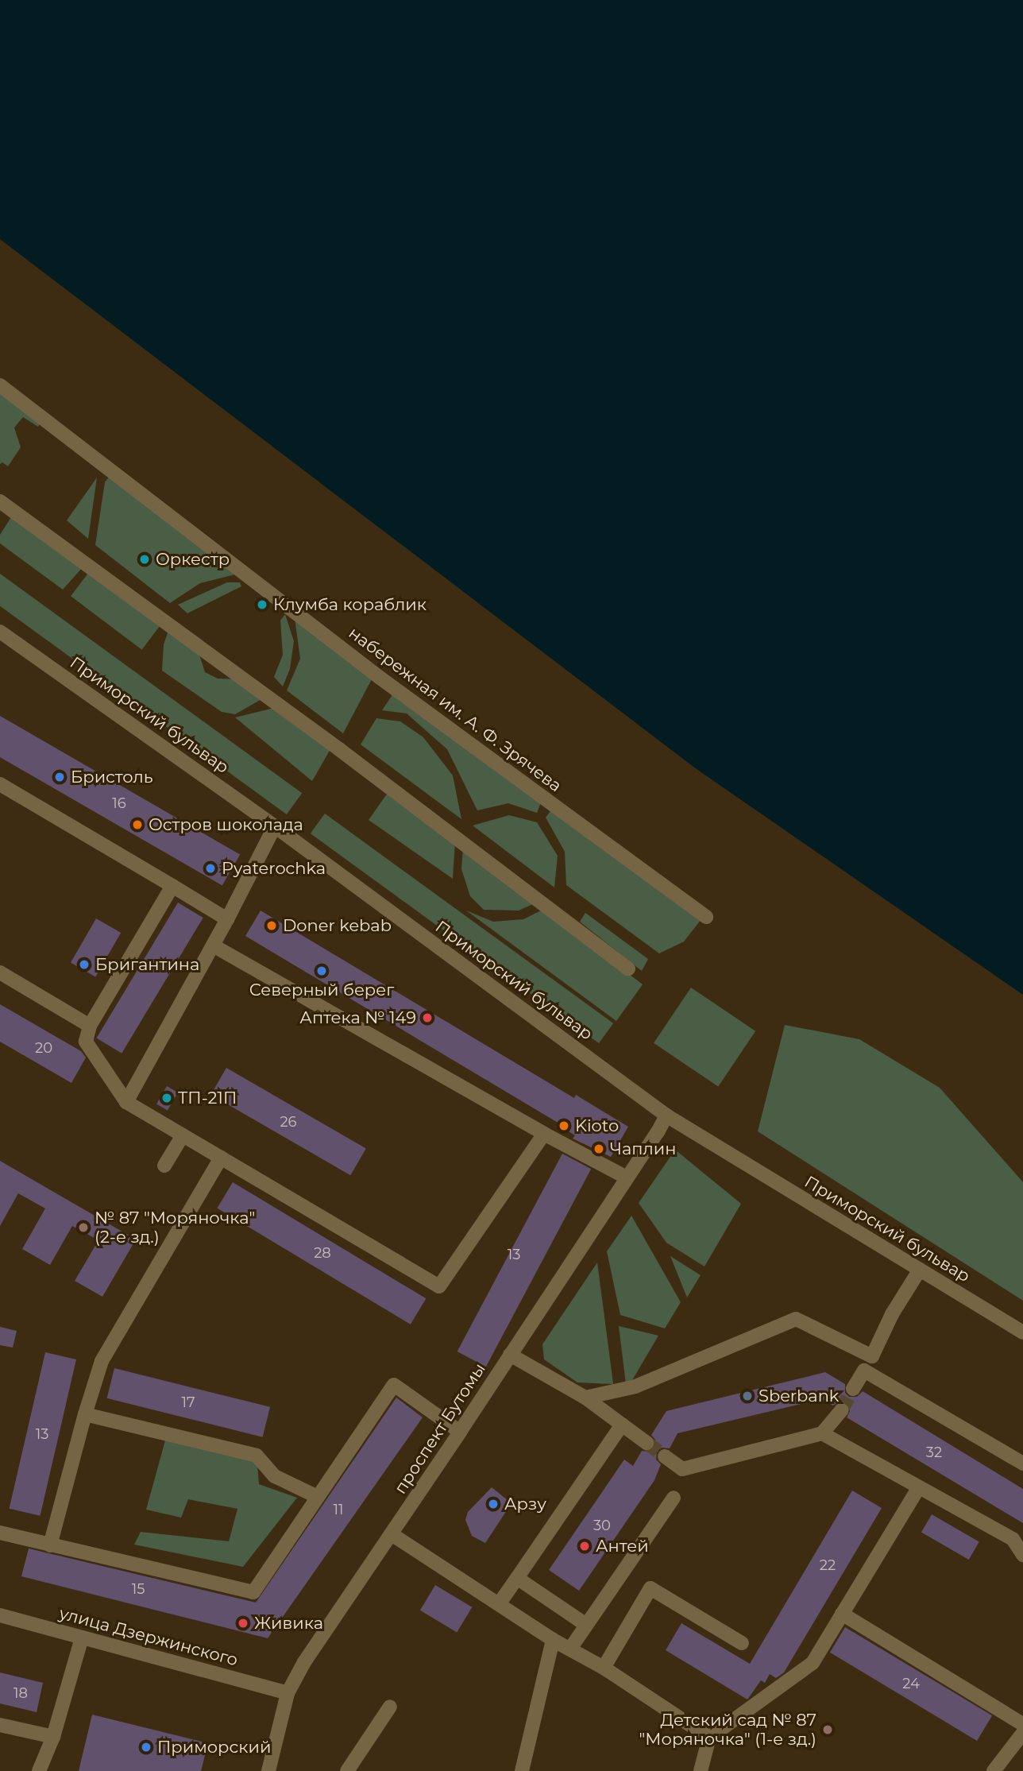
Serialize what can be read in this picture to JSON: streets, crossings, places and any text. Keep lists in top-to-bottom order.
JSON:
{
  "streets": {
    "street": [
      "набережная им. А. Ф. Зрячева",
      "Приморский бульвар",
      "проспект Бутомы",
      "улица Дзержинского"
    ]
  },
  "crossings": [
    ["Приморский бульвар", "проспект Бутомы"],
    ["проспект Бутомы", "улица Дзержинского"]
  ],
  "places": [
    "Оркестр",
    "Клумба кораблик",
    "Бристоль",
    "Остров шоколада",
    "Pyaterochka",
    "Doner kebab",
    "Бригантина",
    "Северный берег",
    "Аптека № 149",
    "ТП-21П",
    "Kioto",
    "Чаплин",
    "№ 87 \"Моряночка\" (2-е зд.)",
    "Sberbank",
    "Арзу",
    "Антей",
    "Живика",
    "Детский сад № 87 \"Моряночка\" (1-е зд.)",
    "Приморский"
  ],
  "house_numbers": [
    "16",
    "20",
    "26",
    "28",
    "13",
    "17",
    "13",
    "32",
    "11",
    "30",
    "22",
    "15",
    "24",
    "18"
  ]
}
